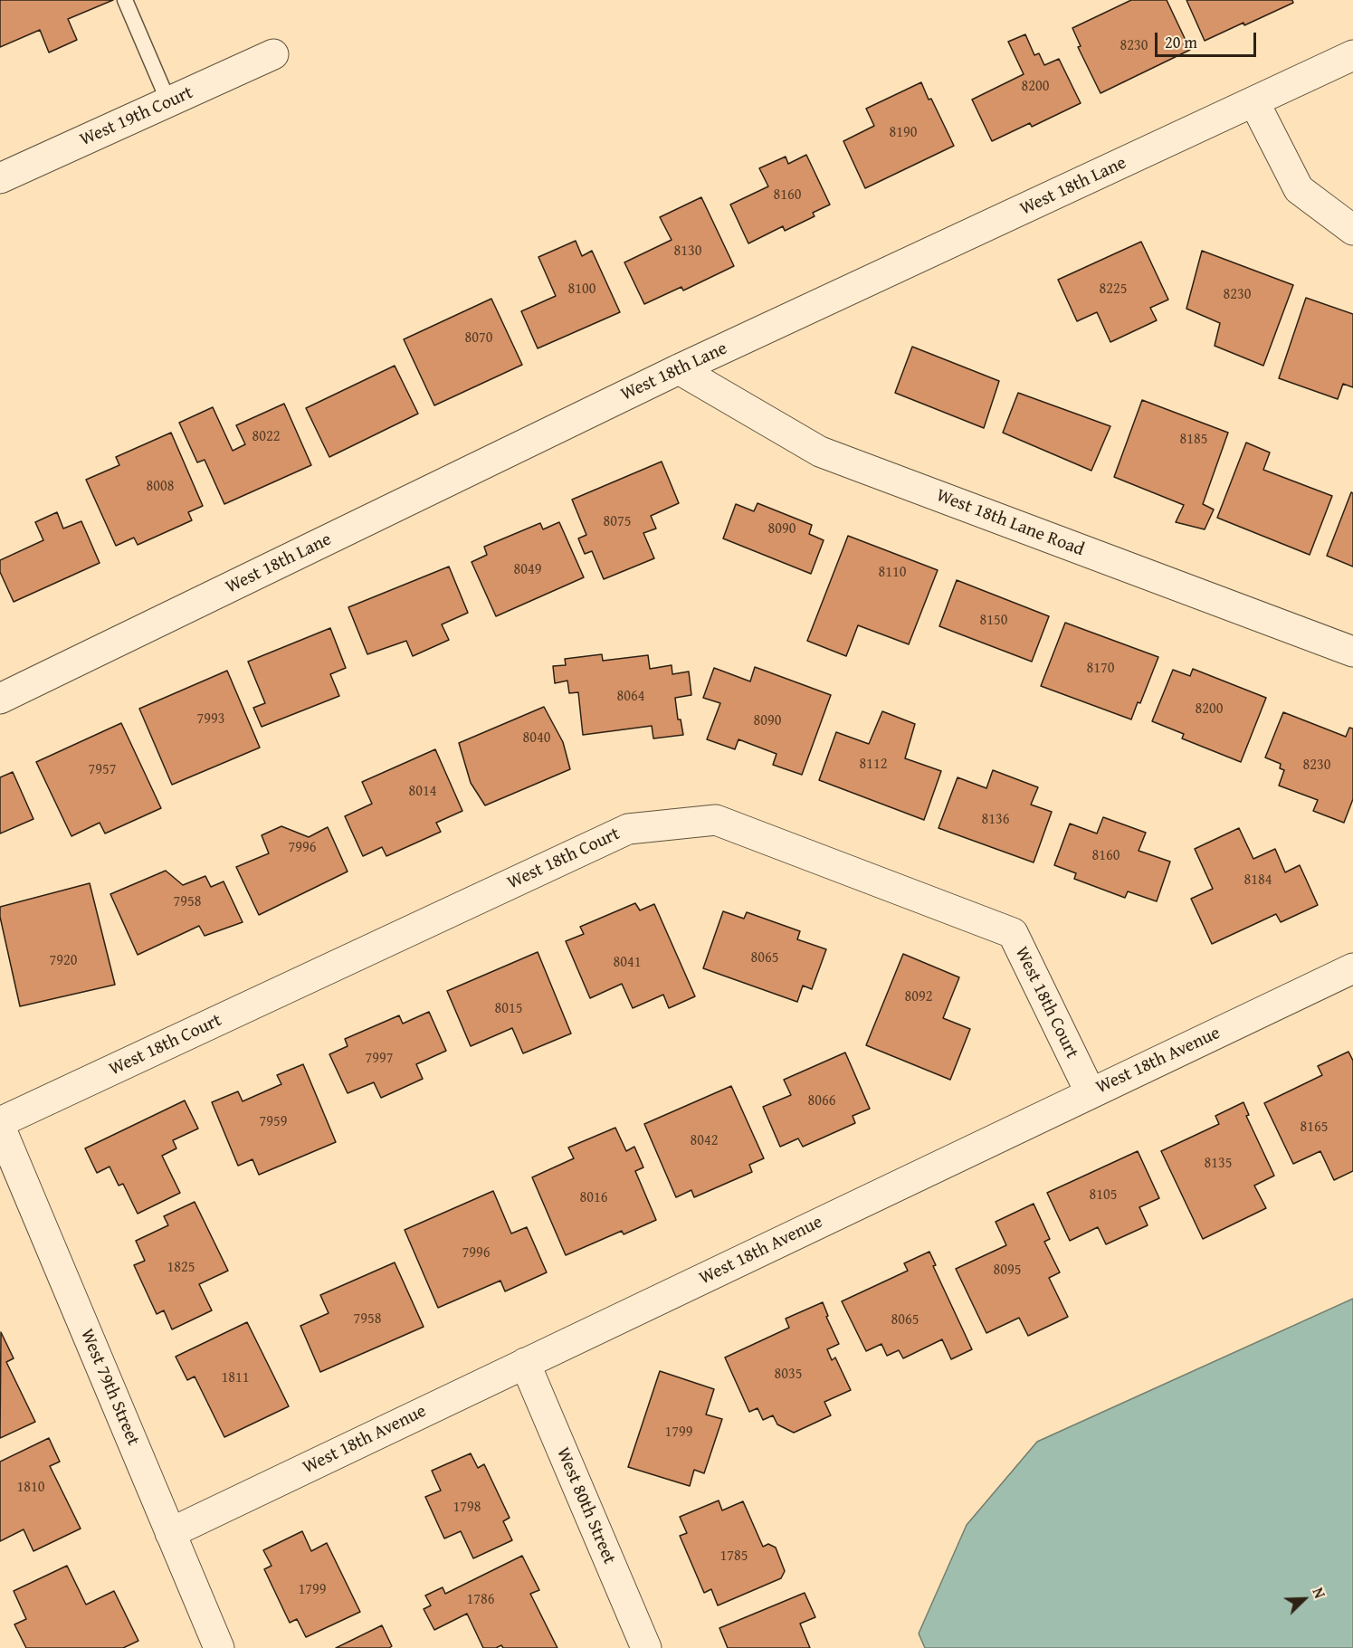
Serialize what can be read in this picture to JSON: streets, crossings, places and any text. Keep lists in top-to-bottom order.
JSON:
{
  "streets": {
    "street": [
      "West 19th Court",
      "West 18th Lane",
      "West 18th Lane Road",
      "West 18th Court",
      "West 18th Avenue",
      "West 79th Street",
      "West 80th Street"
    ]
  },
  "crossings": [
    ["West 18th Lane", "West 18th Lane Road"],
    ["West 18th Court", "West 18th Avenue"],
    ["West 18th Avenue", "West 79th Street"],
    ["West 18th Avenue", "West 80th Street"]
  ],
  "house_numbers": [
    "8230",
    "8200",
    "8190",
    "8160",
    "8130",
    "8100",
    "8225",
    "8230",
    "8070",
    "8022",
    "8185",
    "8008",
    "8075",
    "8090",
    "8049",
    "8110",
    "8150",
    "8170",
    "8064",
    "8200",
    "7993",
    "8090",
    "8040",
    "8112",
    "8230",
    "7957",
    "8014",
    "8136",
    "7996",
    "8160",
    "8184",
    "7958",
    "8065",
    "7920",
    "8041",
    "8092",
    "8015",
    "7997",
    "8066",
    "7959",
    "8165",
    "8042",
    "8135",
    "8105",
    "8016",
    "7996",
    "1825",
    "8095",
    "7958",
    "8065",
    "8035",
    "1811",
    "1799",
    "1810",
    "1798",
    "1785",
    "1799",
    "1786"
  ],
  "scale_bar": "20 m",
  "north": "top right"
}
